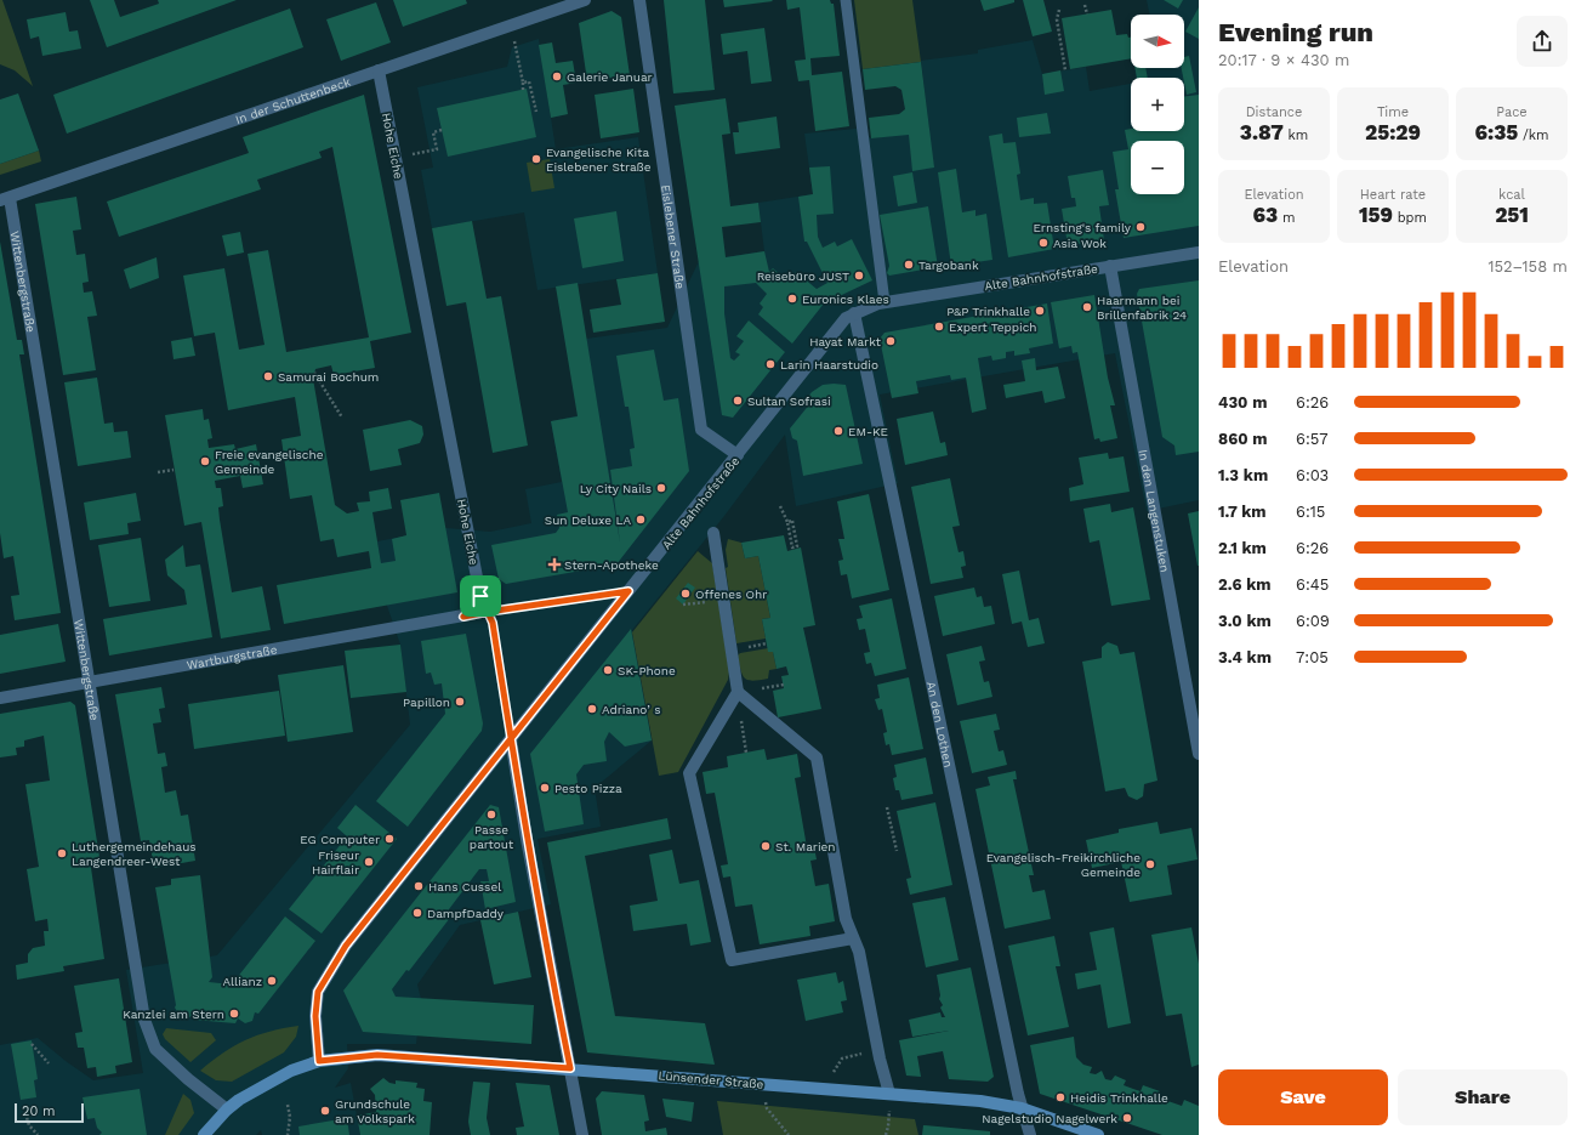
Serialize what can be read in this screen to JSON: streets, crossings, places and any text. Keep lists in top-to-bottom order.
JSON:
{
  "streets": {
    "street": [
      "In der Schuttenbeck",
      "Hohe Eiche",
      "Eislebener Straße",
      "Alte Bahnhofstraße",
      "Wittenbergstraße",
      "In den Langenstuken",
      "Wartburgstraße",
      "An den Lothen",
      "Lünsender Straße"
    ]
  },
  "crossings": [
    ["In der Schuttenbeck", "Hohe Eiche"],
    ["In der Schuttenbeck", "Wittenbergstraße"],
    ["Hohe Eiche", "Wartburgstraße"],
    ["Eislebener Straße", "Alte Bahnhofstraße"],
    ["Alte Bahnhofstraße", "In den Langenstuken"],
    ["Alte Bahnhofstraße", "An den Lothen"],
    ["Alte Bahnhofstraße", "Lünsender Straße"],
    ["Wittenbergstraße", "Wartburgstraße"],
    ["An den Lothen", "Lünsender Straße"]
  ],
  "places": {
    "other": [
      "Galerie Januar",
      "Evangelische Kita Eislebener Straße",
      "Ernsting's family",
      "Asia Wok",
      "Targobank",
      "Reisebüro JUST",
      "Euronics Klaes",
      "Haarmann bei Brillenfabrik 24",
      "P&P Trinkhalle",
      "Expert Teppich",
      "Hayat Markt",
      "Larin Haarstudio",
      "Samurai Bochum",
      "Sultan Sofrasi",
      "EM-KE",
      "Freie evangelische Gemeinde",
      "Ly City Nails",
      "Sun Deluxe LA",
      "Offenes Ohr",
      "SK-Phone",
      "Papillon",
      "Adrianoʼs",
      "Pesto Pizza",
      "Passe partout",
      "EG Computer",
      "St. Marien",
      "Luthergemeindehaus Langendreer-West",
      "Friseur Hairflair",
      "Evangelisch-Freikirchliche Gemeinde",
      "Hans Cussel",
      "DampfDaddy",
      "Allianz",
      "Kanzlei am Stern",
      "Heidis Trinkhalle",
      "Grundschule am Volkspark",
      "Nagelstudio Nagelwerk"
    ],
    "health": ["Stern-Apotheke"]
  },
  "scale_bar": "20 m",
  "north": "right",
  "page": {
    "heading": ["Evening run", "20:17 · 9 × 430 m"],
    "map_buttons": ["+", "−"],
    "stats": [
      ["Distance", "3.87 km"],
      ["Time", "25:29"],
      ["Pace", "6:35 /km"],
      ["Elevation", "63 m"],
      ["Heart rate", "159 bpm"],
      ["kcal", "251"]
    ],
    "chart": ["Elevation", "152–158 m"],
    "list": [
      {
        "name": "430 m",
        "note": "6:26"
      },
      {
        "name": "860 m",
        "note": "6:57"
      },
      {
        "name": "1.3 km",
        "note": "6:03"
      },
      {
        "name": "1.7 km",
        "note": "6:15"
      },
      {
        "name": "2.1 km",
        "note": "6:26"
      },
      {
        "name": "2.6 km",
        "note": "6:45"
      },
      {
        "name": "3.0 km",
        "note": "6:09"
      },
      {
        "name": "3.4 km",
        "note": "7:05"
      }
    ],
    "buttons": ["Save", "Share"],
    "scale": "20 m"
  }
}
